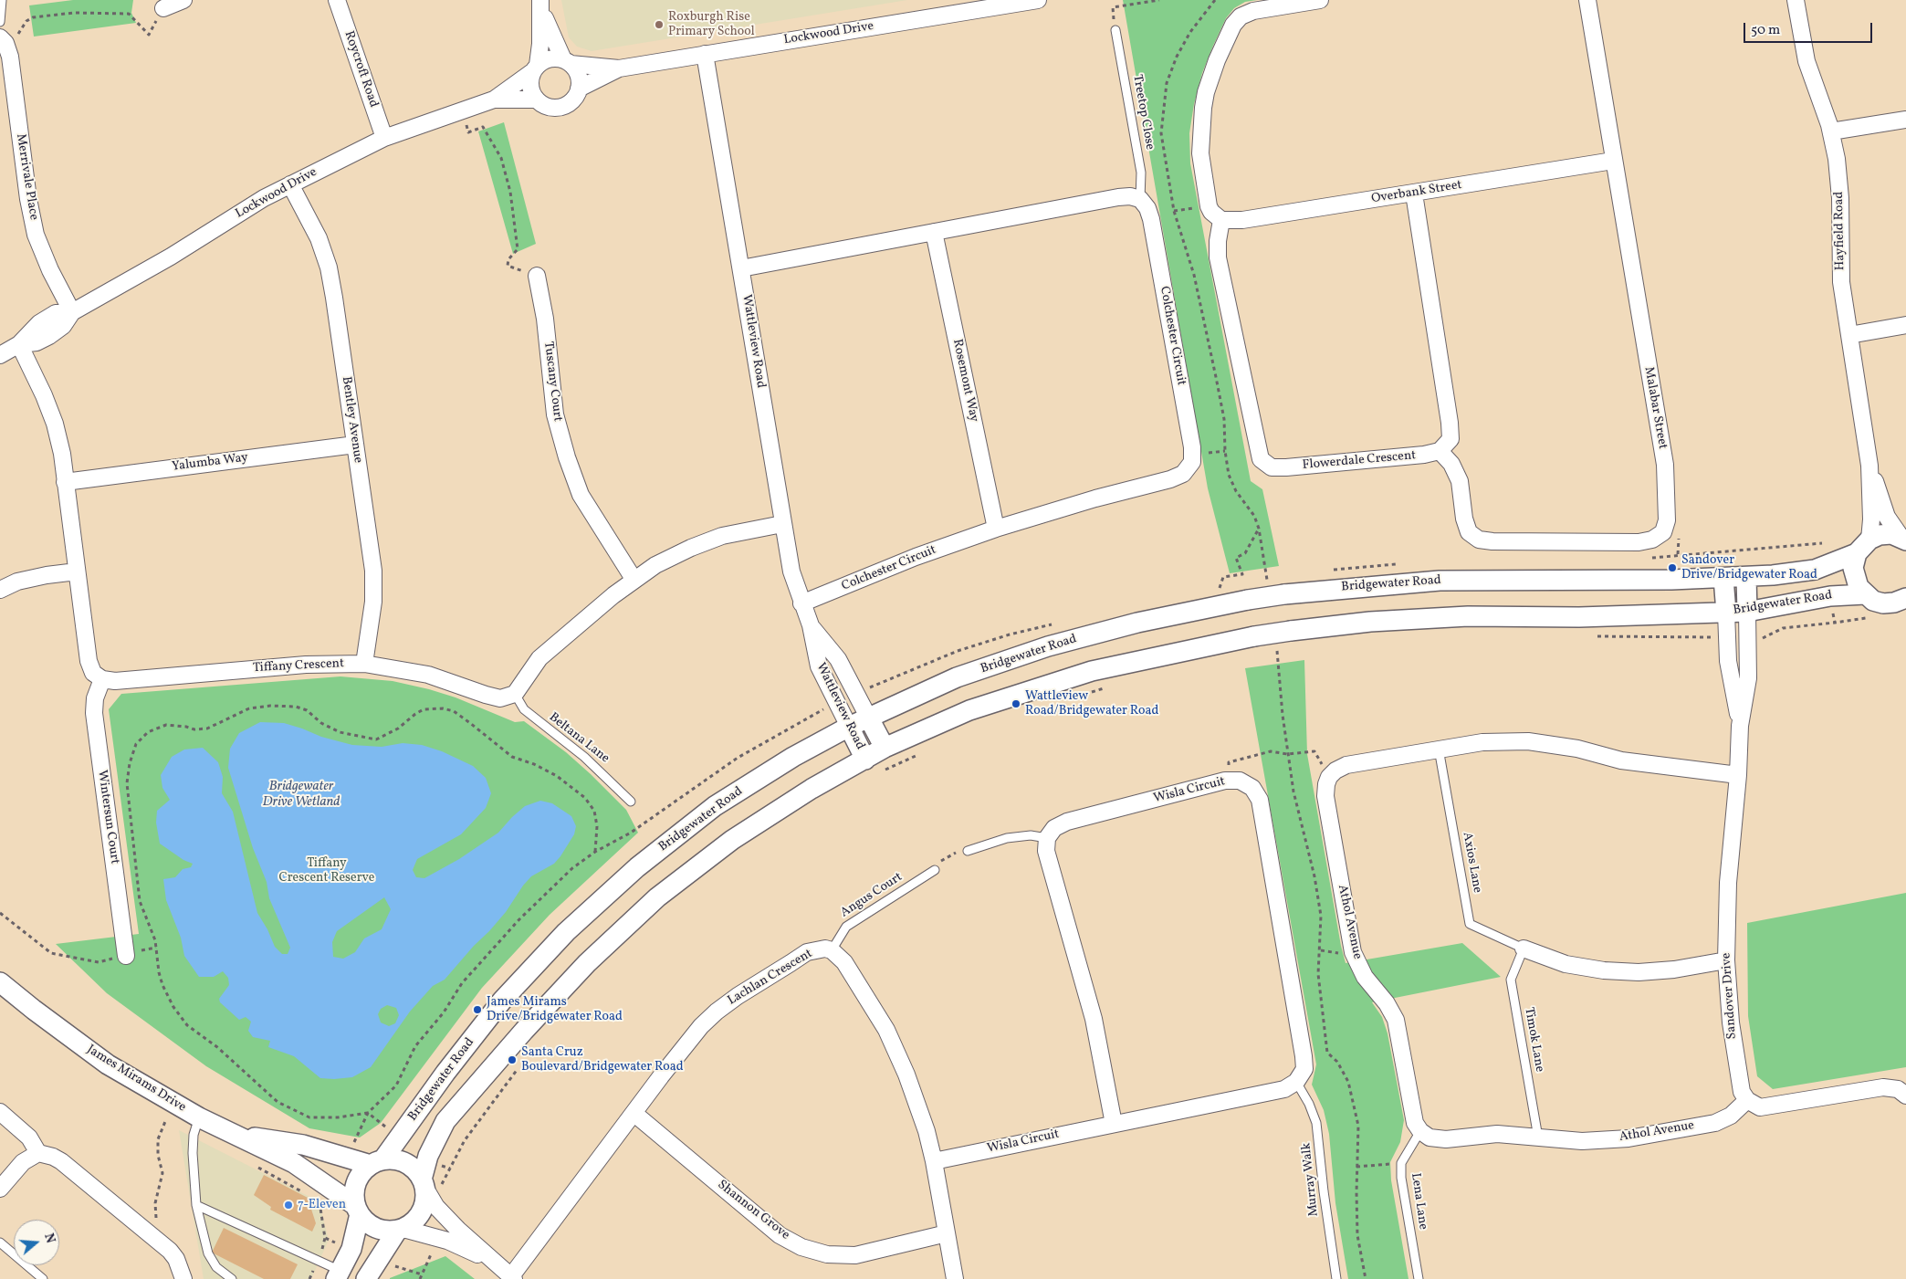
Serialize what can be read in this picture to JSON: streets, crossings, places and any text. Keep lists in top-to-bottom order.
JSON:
{
  "streets": {
    "street": [
      "Lockwood Drive",
      "Roycroft Road",
      "Merrivale Place",
      "Overbank Street",
      "Hayfield Road",
      "Colchester Circuit",
      "Wattleview Road",
      "Rosemont Way",
      "Tuscany Court",
      "Malabar Street",
      "Bentley Avenue",
      "Flowerdale Crescent",
      "Yalumba Way",
      "Bridgewater Road",
      "Tiffany Crescent",
      "Wisla Circuit",
      "Wintersun Court",
      "Athol Avenue",
      "Lachlan Crescent",
      "Sandover Drive",
      "James Mirams Drive",
      "Shannon Grove"
    ],
    "lane": [
      "Treetop Close",
      "Beltana Lane",
      "Axios Lane",
      "Angus Court",
      "Timok Lane",
      "Murray Walk",
      "Lena Lane"
    ]
  },
  "crossings": [
    ["Lockwood Drive", "Roycroft Road"],
    ["Lockwood Drive", "Merrivale Place"],
    ["Lockwood Drive", "Wattleview Road"],
    ["Lockwood Drive", "Bentley Avenue"],
    ["Treetop Close", "Colchester Circuit"],
    ["Overbank Street", "Malabar Street"],
    ["Overbank Street", "Flowerdale Crescent"],
    ["Hayfield Road", "Bridgewater Road"],
    ["Colchester Circuit", "Wattleview Road"],
    ["Colchester Circuit", "Rosemont Way"],
    ["Wattleview Road", "Bridgewater Road"],
    ["Malabar Street", "Flowerdale Crescent"],
    ["Bentley Avenue", "Yalumba Way"],
    ["Bentley Avenue", "Tiffany Crescent"],
    ["Bridgewater Road", "Sandover Drive"],
    ["Bridgewater Road", "James Mirams Drive"],
    ["Tiffany Crescent", "Beltana Lane"],
    ["Tiffany Crescent", "Wintersun Court"],
    ["Wisla Circuit", "Lachlan Crescent"],
    ["Wisla Circuit", "Murray Walk"],
    ["Axios Lane", "Timok Lane"],
    ["Angus Court", "Lachlan Crescent"],
    ["Athol Avenue", "Sandover Drive"],
    ["Athol Avenue", "Timok Lane"],
    ["Athol Avenue", "Lena Lane"],
    ["Lachlan Crescent", "Shannon Grove"]
  ],
  "water": ["Bridgewater Drive Wetland"],
  "parks": ["Tiffany Crescent Reserve"],
  "places": [
    "Roxburgh Rise Primary School",
    "Sandover Drive/Bridgewater Road",
    "Wattleview Road/Bridgewater Road",
    "James Mirams Drive/Bridgewater Road",
    "Santa Cruz Boulevard/Bridgewater Road",
    "7-Eleven"
  ],
  "scale_bar": "50 m",
  "north": "right"
}
